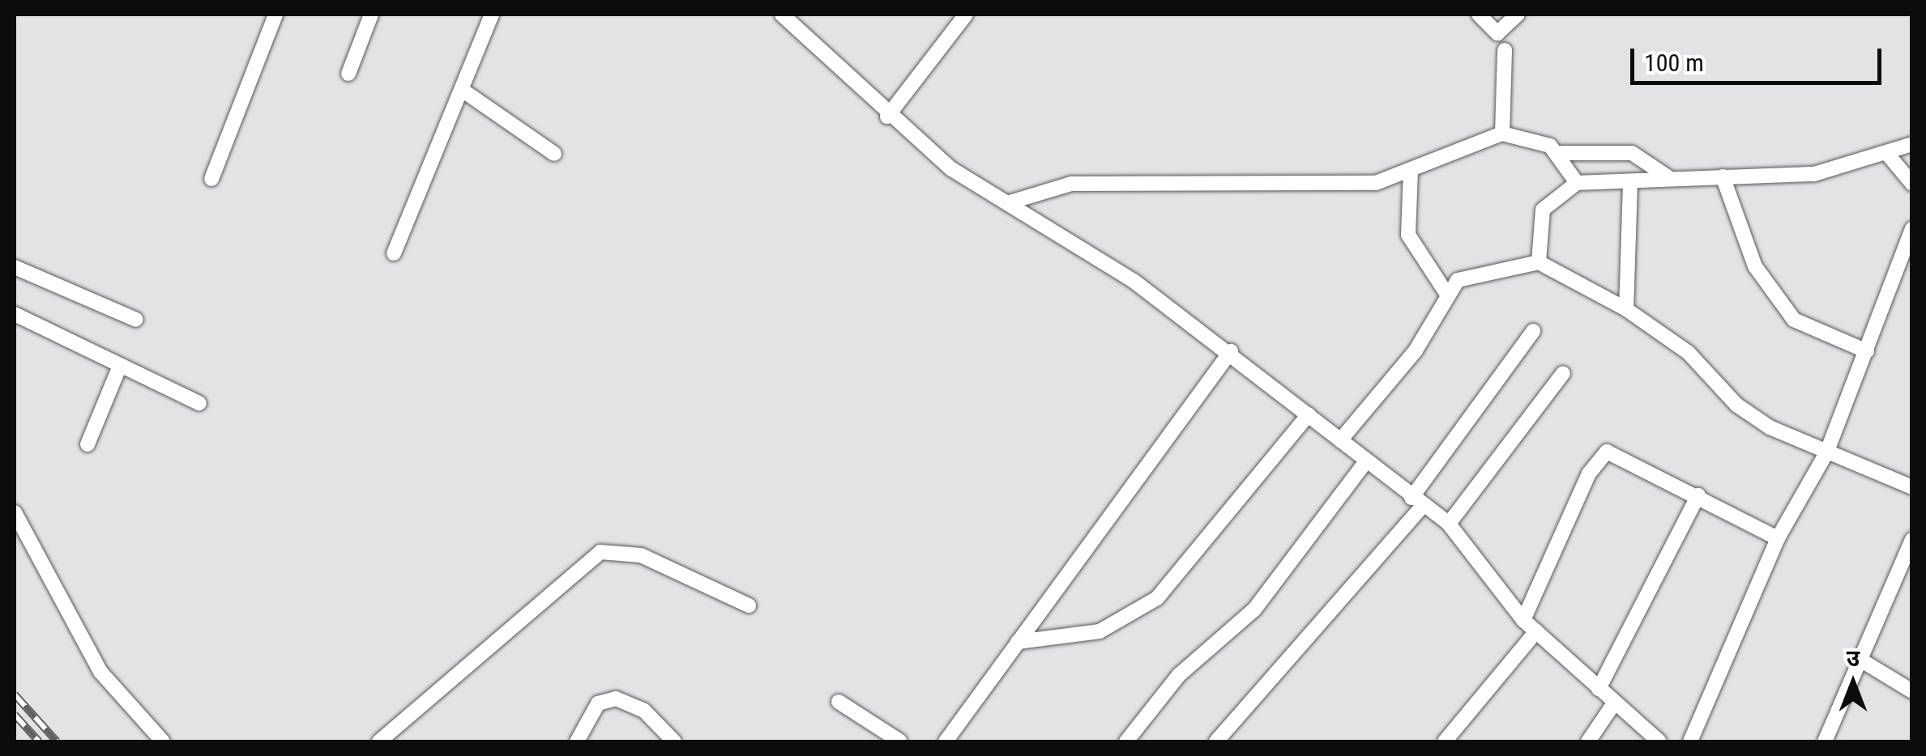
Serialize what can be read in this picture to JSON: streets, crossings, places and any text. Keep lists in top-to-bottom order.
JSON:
{
  "scale_bar": "100 m",
  "north": "top"
}
